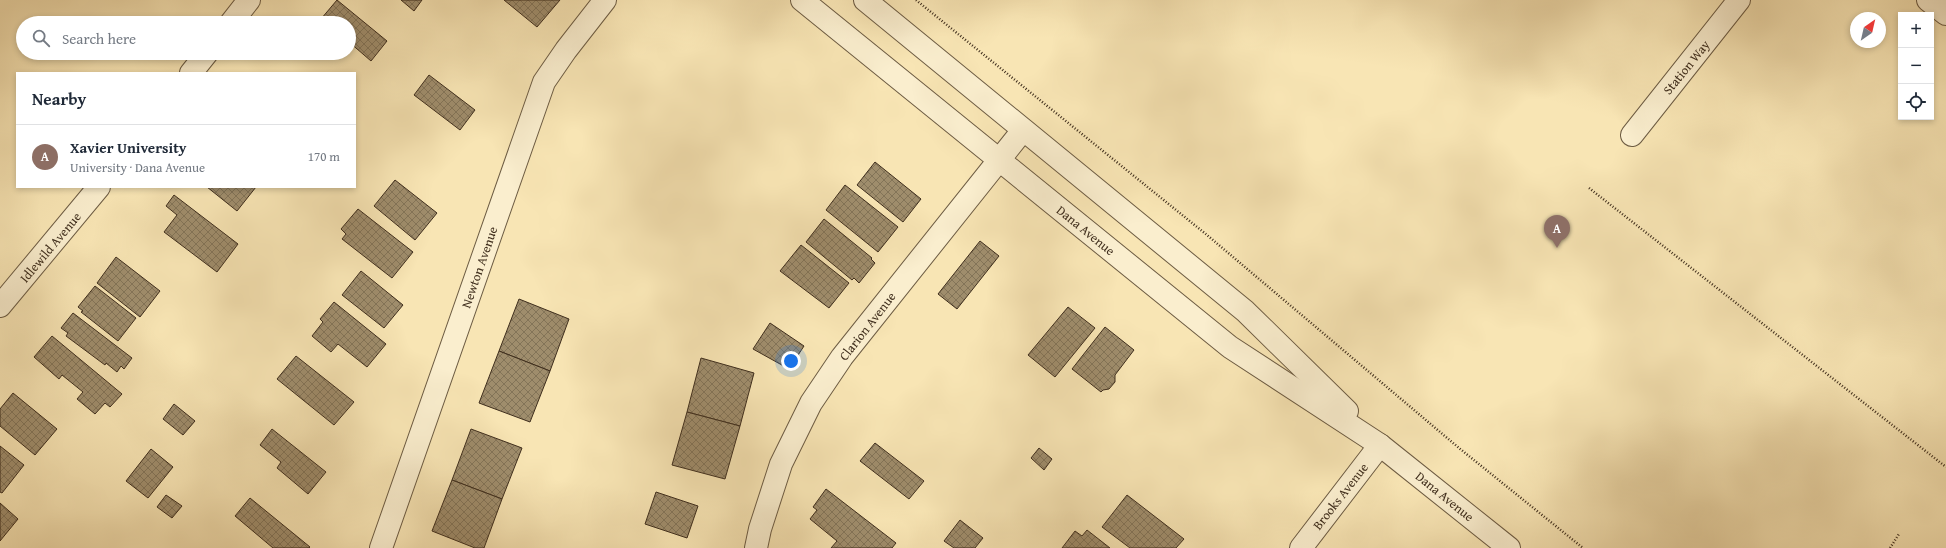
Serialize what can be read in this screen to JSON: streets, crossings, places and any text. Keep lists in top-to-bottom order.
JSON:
{
  "streets": {
    "street": [
      "Station Way",
      "Dana Avenue",
      "Idlewild Avenue",
      "Newton Avenue",
      "Clarion Avenue",
      "Brooks Avenue"
    ]
  },
  "crossings": [
    ["Dana Avenue", "Clarion Avenue"],
    ["Dana Avenue", "Brooks Avenue"]
  ],
  "north": "top right",
  "page": {
    "map_buttons": ["+", "−"],
    "search": "Search here",
    "heading": "Nearby",
    "list": [
      {
        "mark": "A",
        "name": "Xavier University",
        "note": "University · Dana Avenue",
        "value": "170 m"
      }
    ],
    "pins": "A"
  }
}
